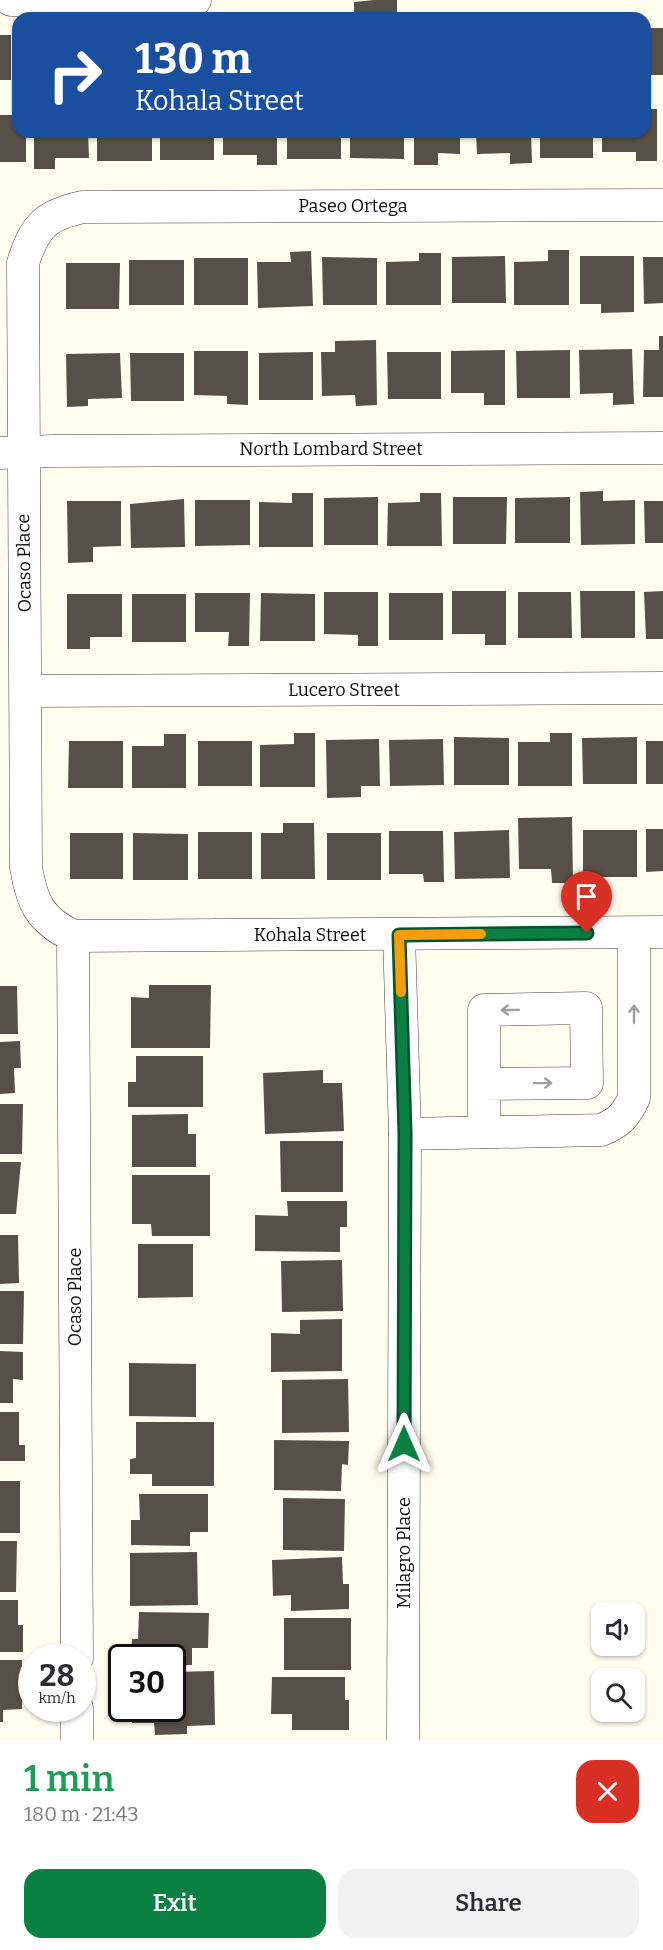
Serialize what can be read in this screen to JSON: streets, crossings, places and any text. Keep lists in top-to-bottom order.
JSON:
{
  "streets": {
    "street": [
      "Paseo Ortega",
      "North Lombard Street",
      "Ocaso Place",
      "Lucero Street",
      "Kohala Street",
      "Milagro Place"
    ]
  },
  "crossings": [
    ["Paseo Ortega", "Ocaso Place"],
    ["North Lombard Street", "Ocaso Place"],
    ["Ocaso Place", "Lucero Street"],
    ["Ocaso Place", "Kohala Street"],
    ["Kohala Street", "Milagro Place"]
  ],
  "page": {
    "turn": ["130 m", "Kohala Street"],
    "speed": "28 km/h",
    "limit": "30",
    "heading": ["1 min", "180 m · 21:43"],
    "buttons": ["Exit", "Share"]
  }
}
